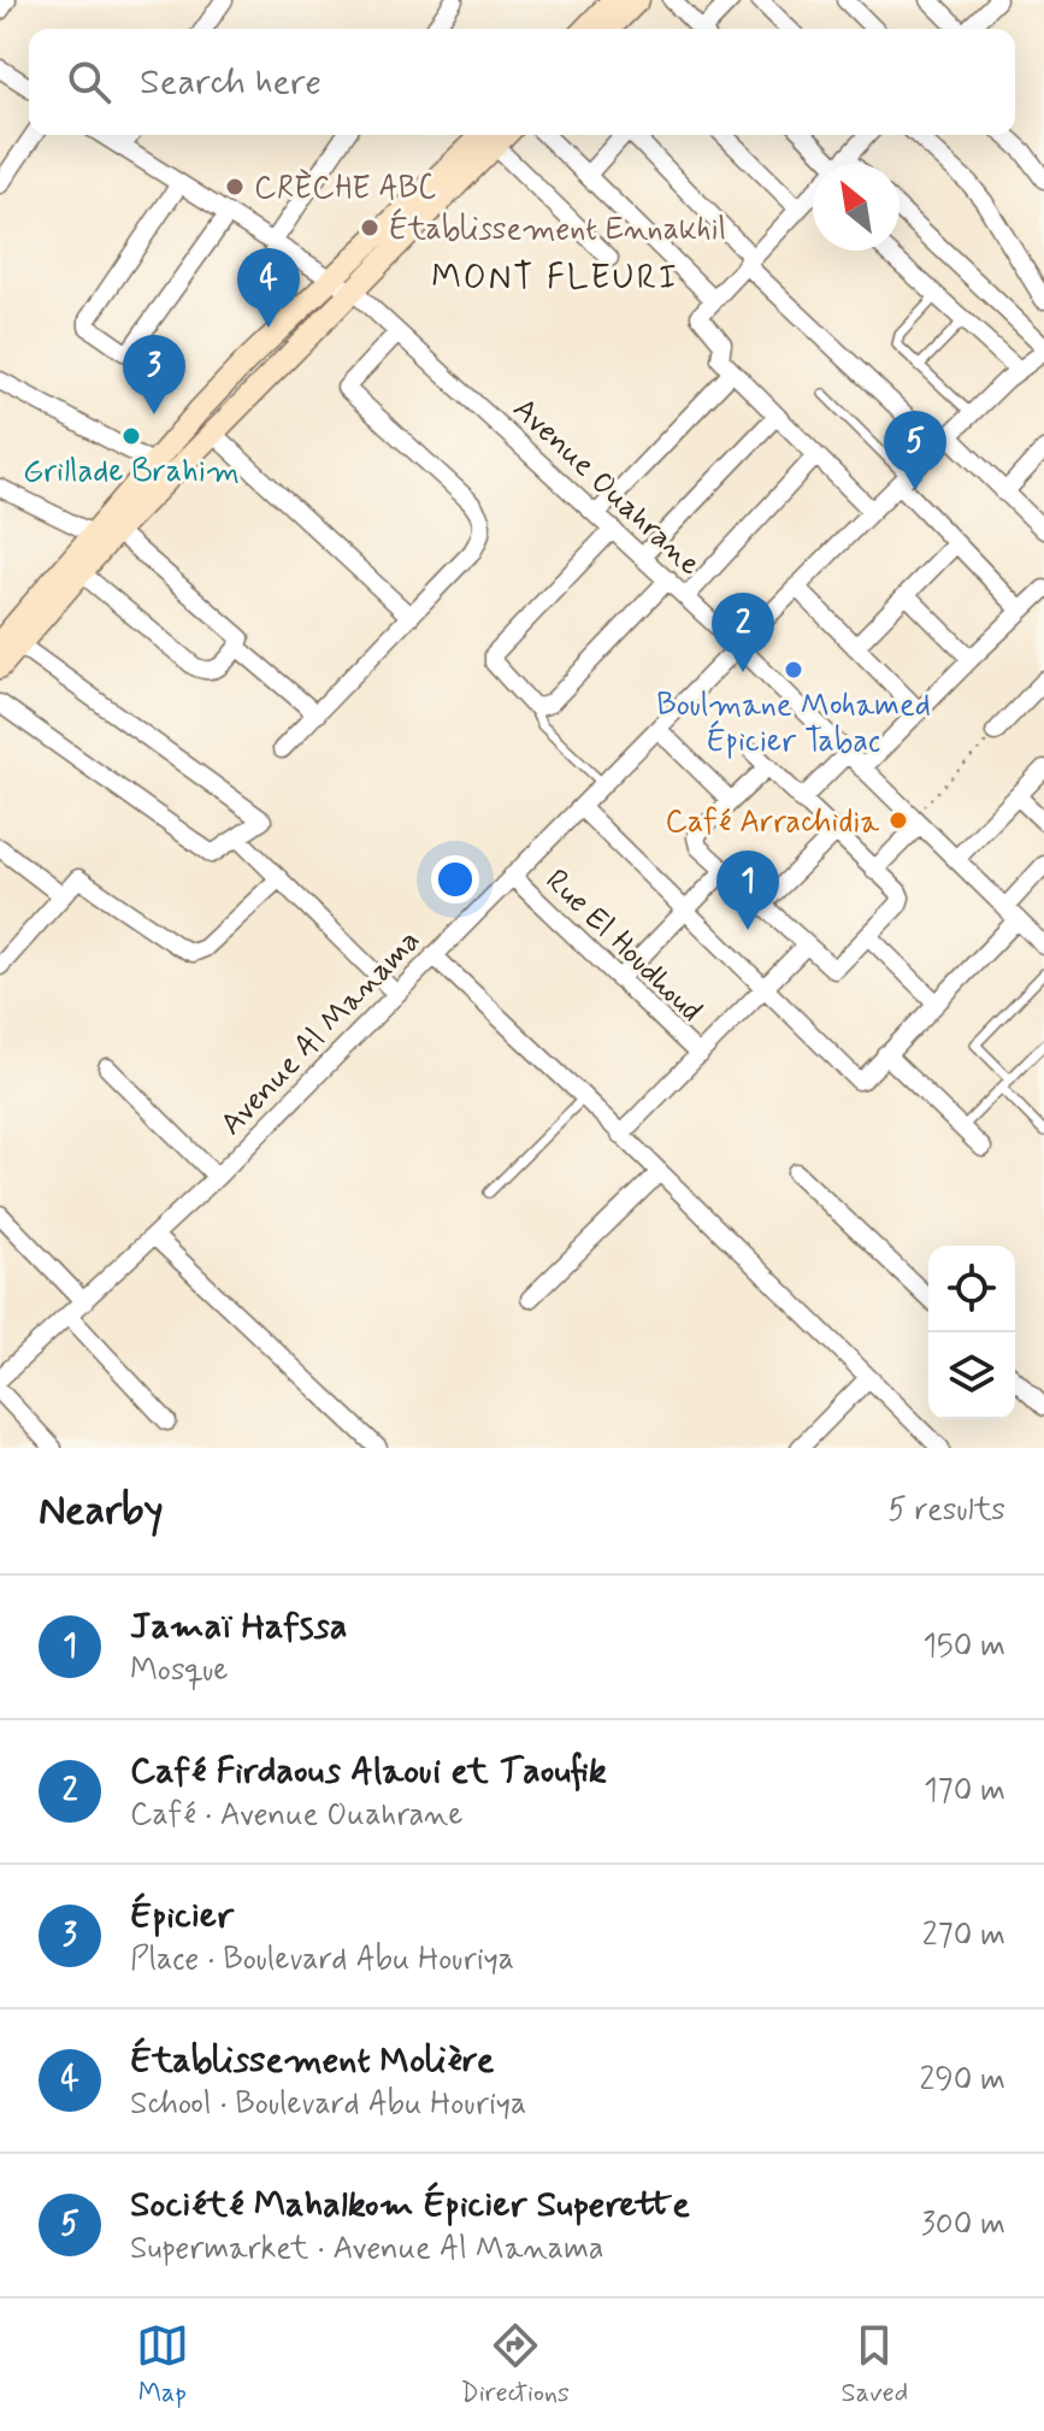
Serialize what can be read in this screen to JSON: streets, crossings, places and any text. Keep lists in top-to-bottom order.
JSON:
{
  "streets": {
    "street": ["Avenue Ouahrane", "Rue El Houdhoud", "Avenue Al Manama"]
  },
  "crossings": [
    ["Avenue Ouahrane", "Avenue Al Manama"],
    ["Rue El Houdhoud", "Avenue Al Manama"]
  ],
  "districts": ["MONT FLEURI"],
  "places": [
    "CRÈCHE ABC",
    "Établissement Ennakhil",
    "Grillade Brahim",
    "Boulmane Mohamed Épicier Tabac",
    "Café Arrachidia"
  ],
  "north": "top left",
  "page": {
    "search": "Search here",
    "pins": [
      "4",
      "3",
      "5",
      "2",
      "1"
    ],
    "heading": ["Nearby", "5 results"],
    "list": [
      {
        "mark": "1",
        "name": "Jamaï Hafssa",
        "note": "Mosque",
        "value": "150 m"
      },
      {
        "mark": "2",
        "name": "Café Firdaous Alaoui et Taoufik",
        "note": "Café · Avenue Ouahrane",
        "value": "170 m"
      },
      {
        "mark": "3",
        "name": "Épicier",
        "note": "Place · Boulevard Abu Houriya",
        "value": "270 m"
      },
      {
        "mark": "4",
        "name": "Établissement Molière",
        "note": "School · Boulevard Abu Houriya",
        "value": "290 m"
      },
      {
        "mark": "5",
        "name": "Société Mahalkom Épicier Superette",
        "note": "Supermarket · Avenue Al Manama",
        "value": "300 m"
      }
    ],
    "nav": ["Map", "Directions", "Saved"]
  }
}
